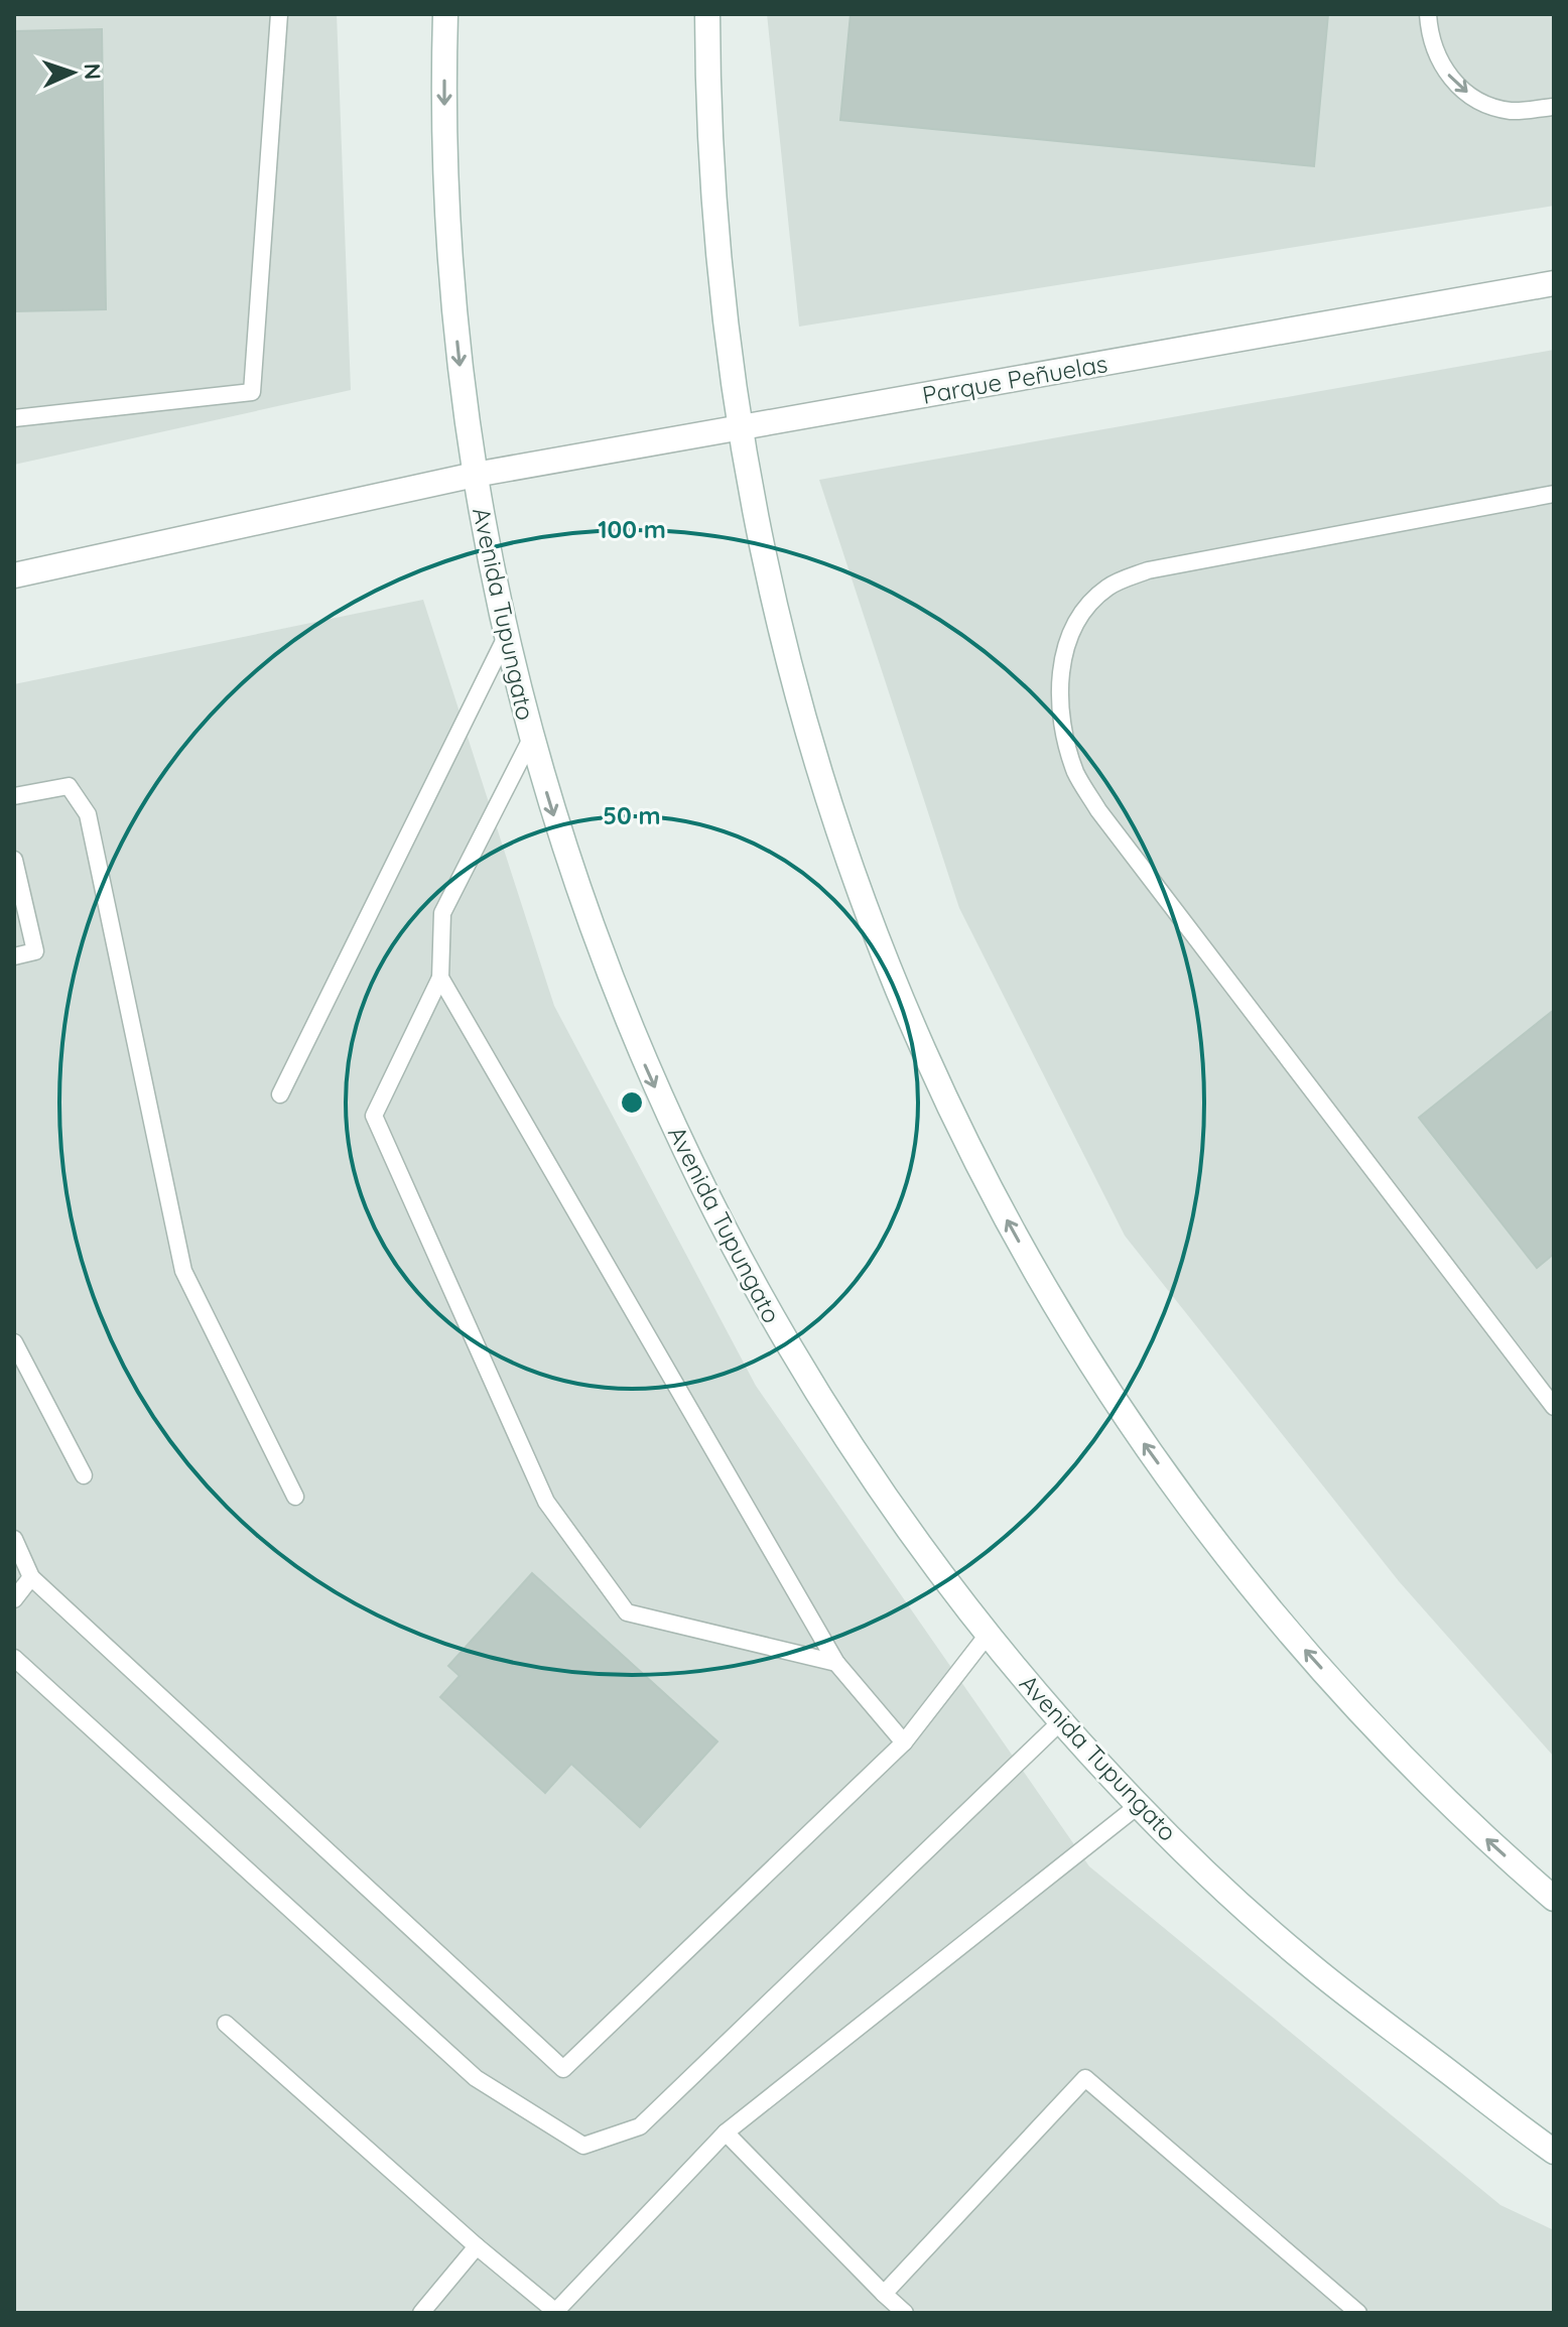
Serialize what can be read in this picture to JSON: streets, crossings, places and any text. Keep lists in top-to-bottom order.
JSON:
{
  "streets": {
    "street": ["Parque Peñuelas", "Avenida Tupungato"]
  },
  "crossings": [
    ["Parque Peñuelas", "Avenida Tupungato"]
  ],
  "one_way": ["Avenida Tupungato"],
  "north": "right",
  "rings": ["100 m", "50 m"]
}
